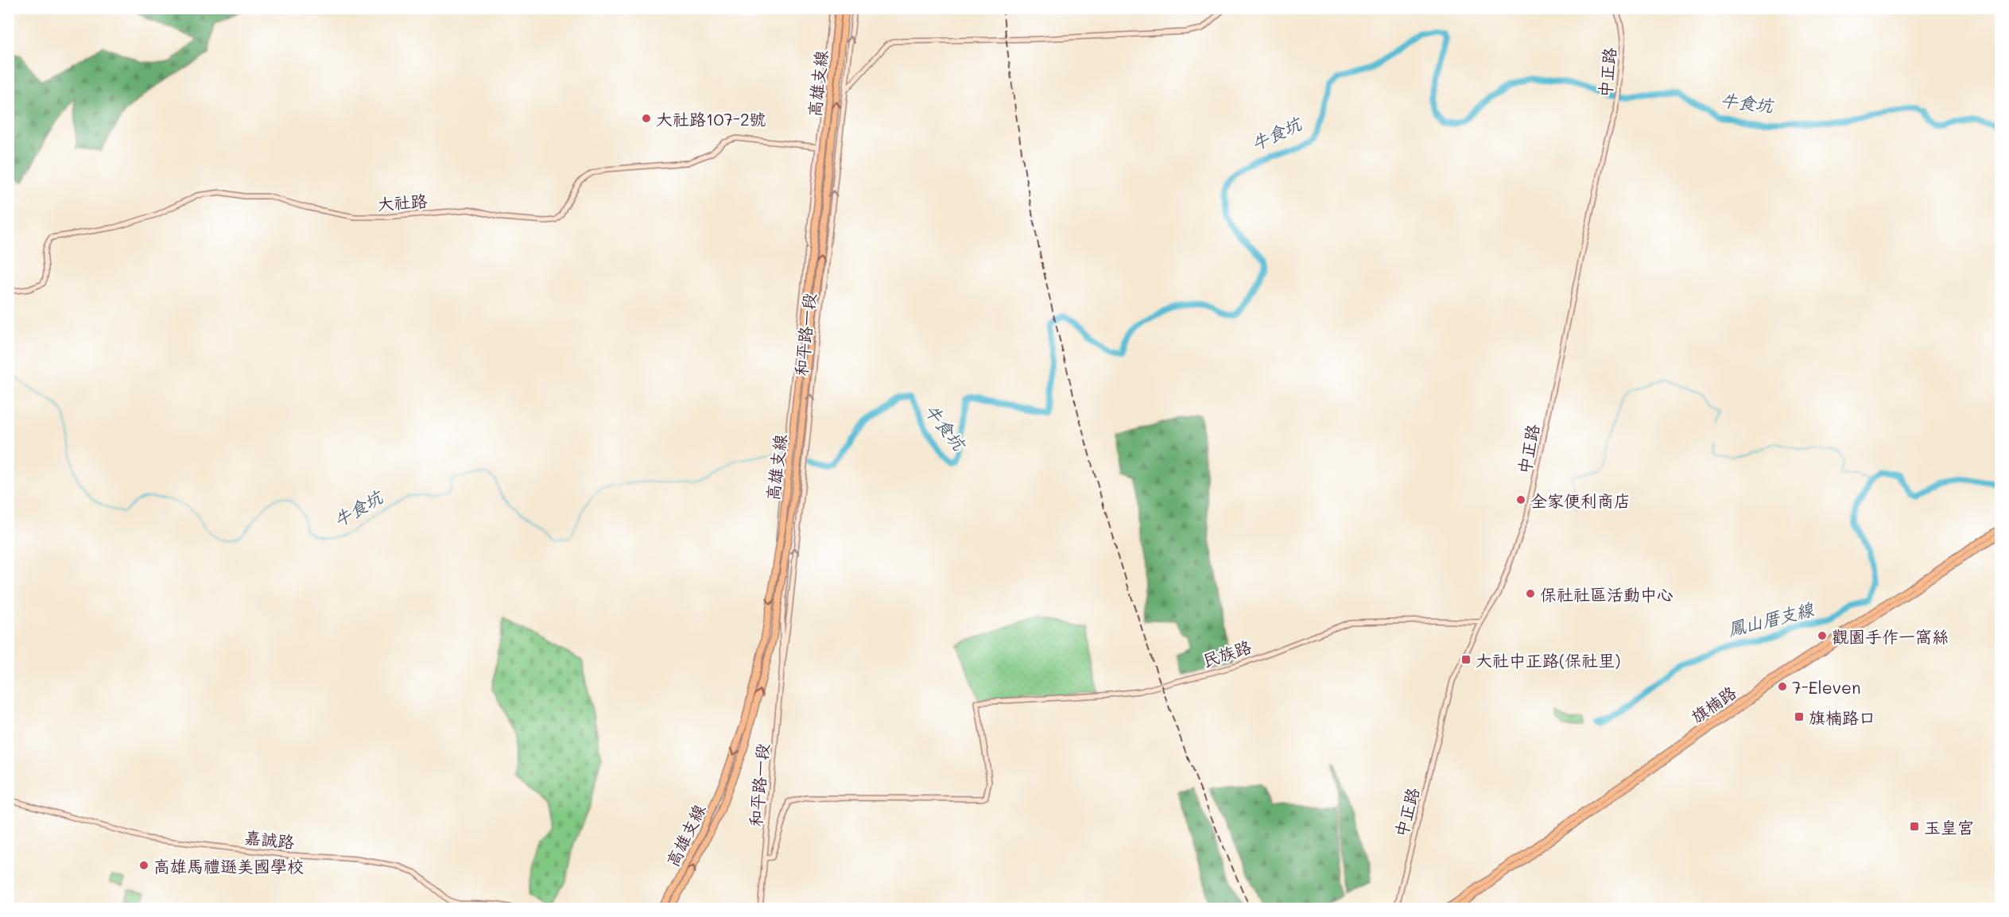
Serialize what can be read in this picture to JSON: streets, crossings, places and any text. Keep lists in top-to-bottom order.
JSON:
{
  "streets": {
    "highway": ["高雄支線"],
    "main road": ["旗楠路"],
    "street": [
      "中正路",
      "大社路",
      "和平路一段",
      "民族路",
      "嘉誠路"
    ]
  },
  "crossings": [
    ["中正路", "民族路"],
    ["大社路", "和平路一段"],
    ["和平路一段", "民族路"]
  ],
  "water": ["牛食坑", "鳳山厝支線"],
  "places": {
    "other": [
      "大社路107-2號",
      "全家便利商店",
      "保社社區活動中心",
      "觀園手作一窩絲",
      "7-Eleven",
      "高雄馬禮遜美國學校"
    ],
    "transit": ["大社中正路(保社里)", "旗楠路口", "玉皇宮"]
  }
}
